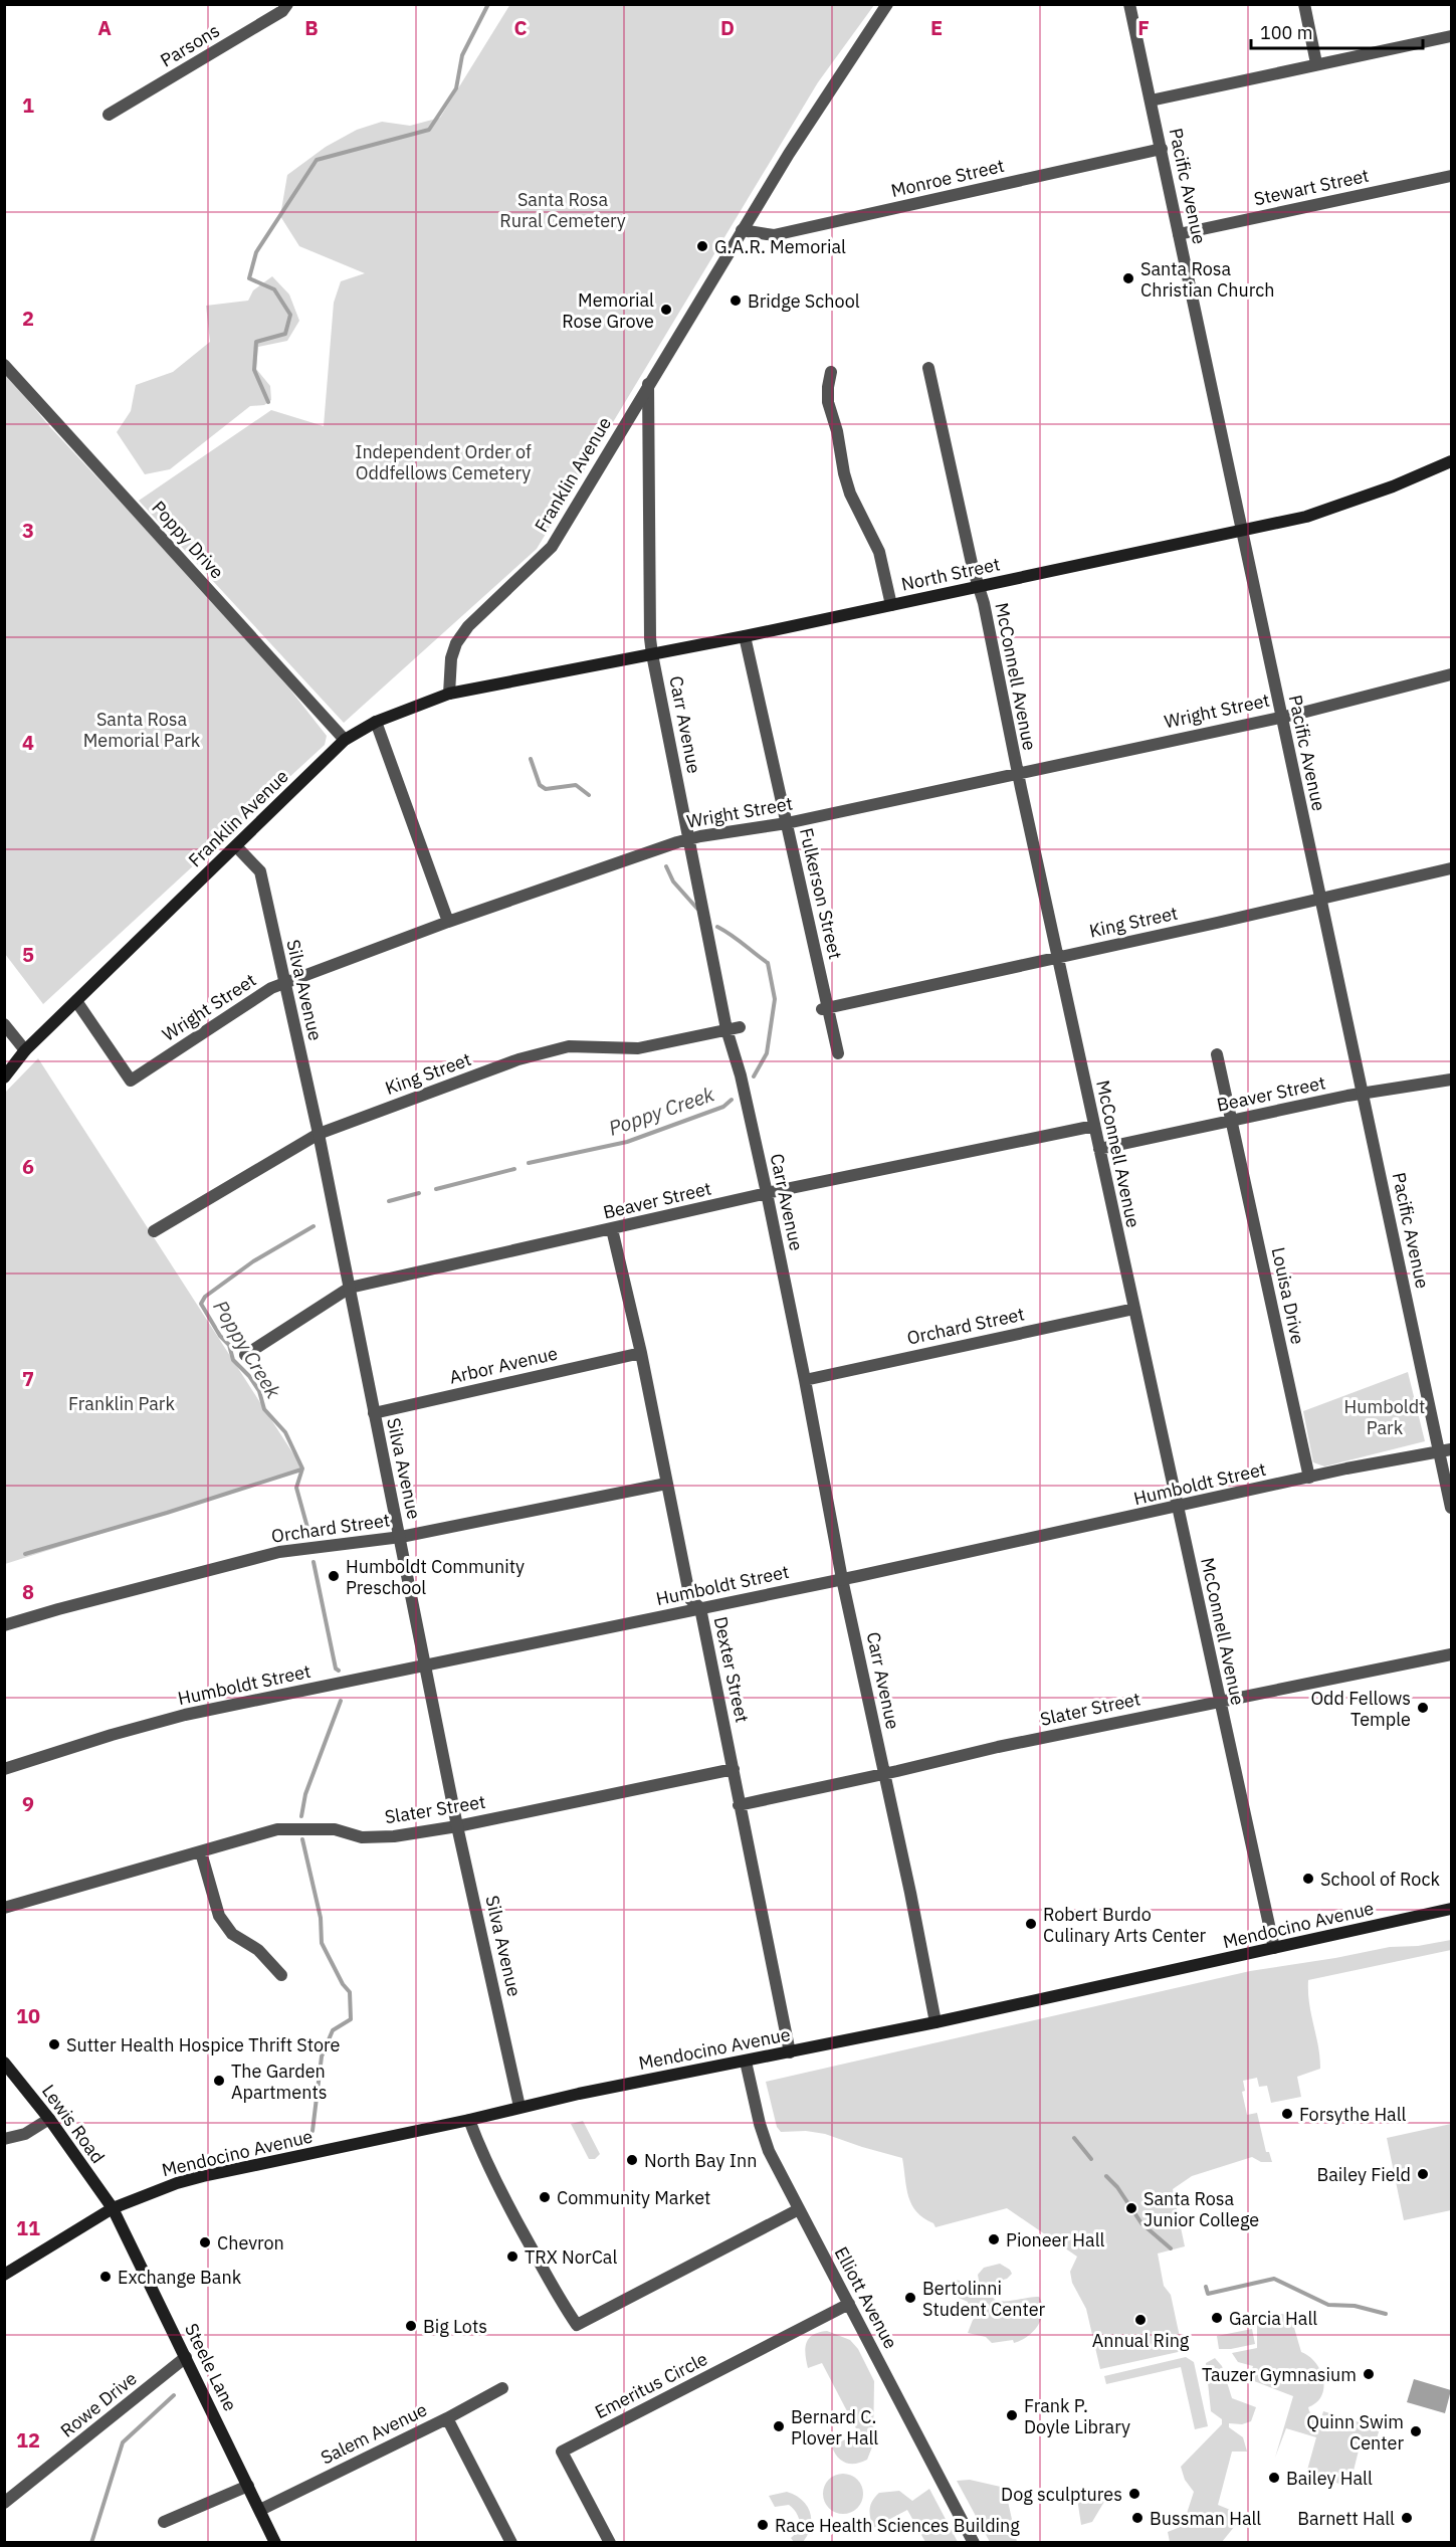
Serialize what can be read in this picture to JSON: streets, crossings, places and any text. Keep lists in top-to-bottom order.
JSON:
{
  "streets": {
    "main road": [
      "Franklin Avenue",
      "North Street",
      "Mendocino Avenue",
      "Lewis Road",
      "Steele Lane"
    ],
    "street": [
      "Parsons",
      "Monroe Street",
      "Pacific Avenue",
      "Stewart Street",
      "Poppy Drive",
      "McConnell Avenue",
      "Wright Street",
      "Carr Avenue",
      "Fulkerson Street",
      "King Street",
      "Silva Avenue",
      "Beaver Street",
      "Louisa Drive",
      "Orchard Street",
      "Arbor Avenue",
      "Humboldt Street",
      "Dexter Street",
      "Slater Street",
      "Elliott Avenue",
      "Emeritus Circle",
      "Rowe Drive",
      "Salem Avenue"
    ]
  },
  "crossings": [
    ["Monroe Street", "Pacific Avenue"],
    ["Monroe Street", "Franklin Avenue"],
    ["Pacific Avenue", "Stewart Street"],
    ["Pacific Avenue", "North Street"],
    ["Pacific Avenue", "Wright Street"],
    ["Pacific Avenue", "King Street"],
    ["Pacific Avenue", "Beaver Street"],
    ["Pacific Avenue", "Humboldt Street"],
    ["Franklin Avenue", "Poppy Drive"],
    ["Franklin Avenue", "North Street"],
    ["Franklin Avenue", "Wright Street"],
    ["Franklin Avenue", "Carr Avenue"],
    ["Franklin Avenue", "Silva Avenue"],
    ["North Street", "McConnell Avenue"],
    ["North Street", "Carr Avenue"],
    ["North Street", "Fulkerson Street"],
    ["McConnell Avenue", "Wright Street"],
    ["McConnell Avenue", "King Street"],
    ["McConnell Avenue", "Beaver Street"],
    ["McConnell Avenue", "Orchard Street"],
    ["McConnell Avenue", "Humboldt Street"],
    ["McConnell Avenue", "Slater Street"],
    ["McConnell Avenue", "Mendocino Avenue"],
    ["Wright Street", "Carr Avenue"],
    ["Wright Street", "Fulkerson Street"],
    ["Wright Street", "Silva Avenue"],
    ["Carr Avenue", "King Street"],
    ["Carr Avenue", "Beaver Street"],
    ["Carr Avenue", "Orchard Street"],
    ["Carr Avenue", "Humboldt Street"],
    ["Carr Avenue", "Slater Street"],
    ["Carr Avenue", "Mendocino Avenue"],
    ["Fulkerson Street", "King Street"],
    ["King Street", "Silva Avenue"],
    ["Silva Avenue", "Beaver Street"],
    ["Silva Avenue", "Orchard Street"],
    ["Silva Avenue", "Arbor Avenue"],
    ["Silva Avenue", "Humboldt Street"],
    ["Silva Avenue", "Slater Street"],
    ["Silva Avenue", "Mendocino Avenue"],
    ["Beaver Street", "Louisa Drive"],
    ["Beaver Street", "Dexter Street"],
    ["Louisa Drive", "Humboldt Street"],
    ["Orchard Street", "Dexter Street"],
    ["Arbor Avenue", "Dexter Street"],
    ["Humboldt Street", "Dexter Street"],
    ["Dexter Street", "Slater Street"],
    ["Dexter Street", "Mendocino Avenue"],
    ["Mendocino Avenue", "Lewis Road"],
    ["Mendocino Avenue", "Elliott Avenue"],
    ["Mendocino Avenue", "Steele Lane"],
    ["Lewis Road", "Steele Lane"],
    ["Elliott Avenue", "Emeritus Circle"],
    ["Steele Lane", "Rowe Drive"],
    ["Steele Lane", "Salem Avenue"]
  ],
  "water": ["Poppy Creek"],
  "parks": [
    "Santa Rosa Rural Cemetery",
    "Independent Order of Oddfellows Cemetery",
    "Santa Rosa Memorial Park",
    "Franklin Park",
    "Humboldt Park"
  ],
  "places": [
    "G.A.R. Memorial",
    "Santa Rosa Christian Church",
    "Bridge School",
    "Memorial Rose Grove",
    "Humboldt Community Preschool",
    "Odd Fellows Temple",
    "School of Rock",
    "Robert Burdo Culinary Arts Center",
    "Sutter Health Hospice Thrift Store",
    "The Garden Apartments",
    "Forsythe Hall",
    "North Bay Inn",
    "Bailey Field",
    "Community Market",
    "Santa Rosa Junior College",
    "Pioneer Hall",
    "Chevron",
    "TRX NorCal",
    "Exchange Bank",
    "Bertolinni Student Center",
    "Garcia Hall",
    "Annual Ring",
    "Big Lots",
    "Tauzer Gymnasium",
    "Frank P. Doyle Library",
    "Bernard C. Plover Hall",
    "Quinn Swim Center",
    "Bailey Hall",
    "Dog sculptures",
    "Bussman Hall",
    "Barnett Hall",
    "Race Health Sciences Building"
  ],
  "scale_bar": "100 m",
  "grid": {
    "columns": [
      "A",
      "B",
      "C",
      "D",
      "E",
      "F"
    ],
    "rows": [
      "1",
      "2",
      "3",
      "4",
      "5",
      "6",
      "7",
      "8",
      "9",
      "10",
      "11",
      "12"
    ]
  }
}
